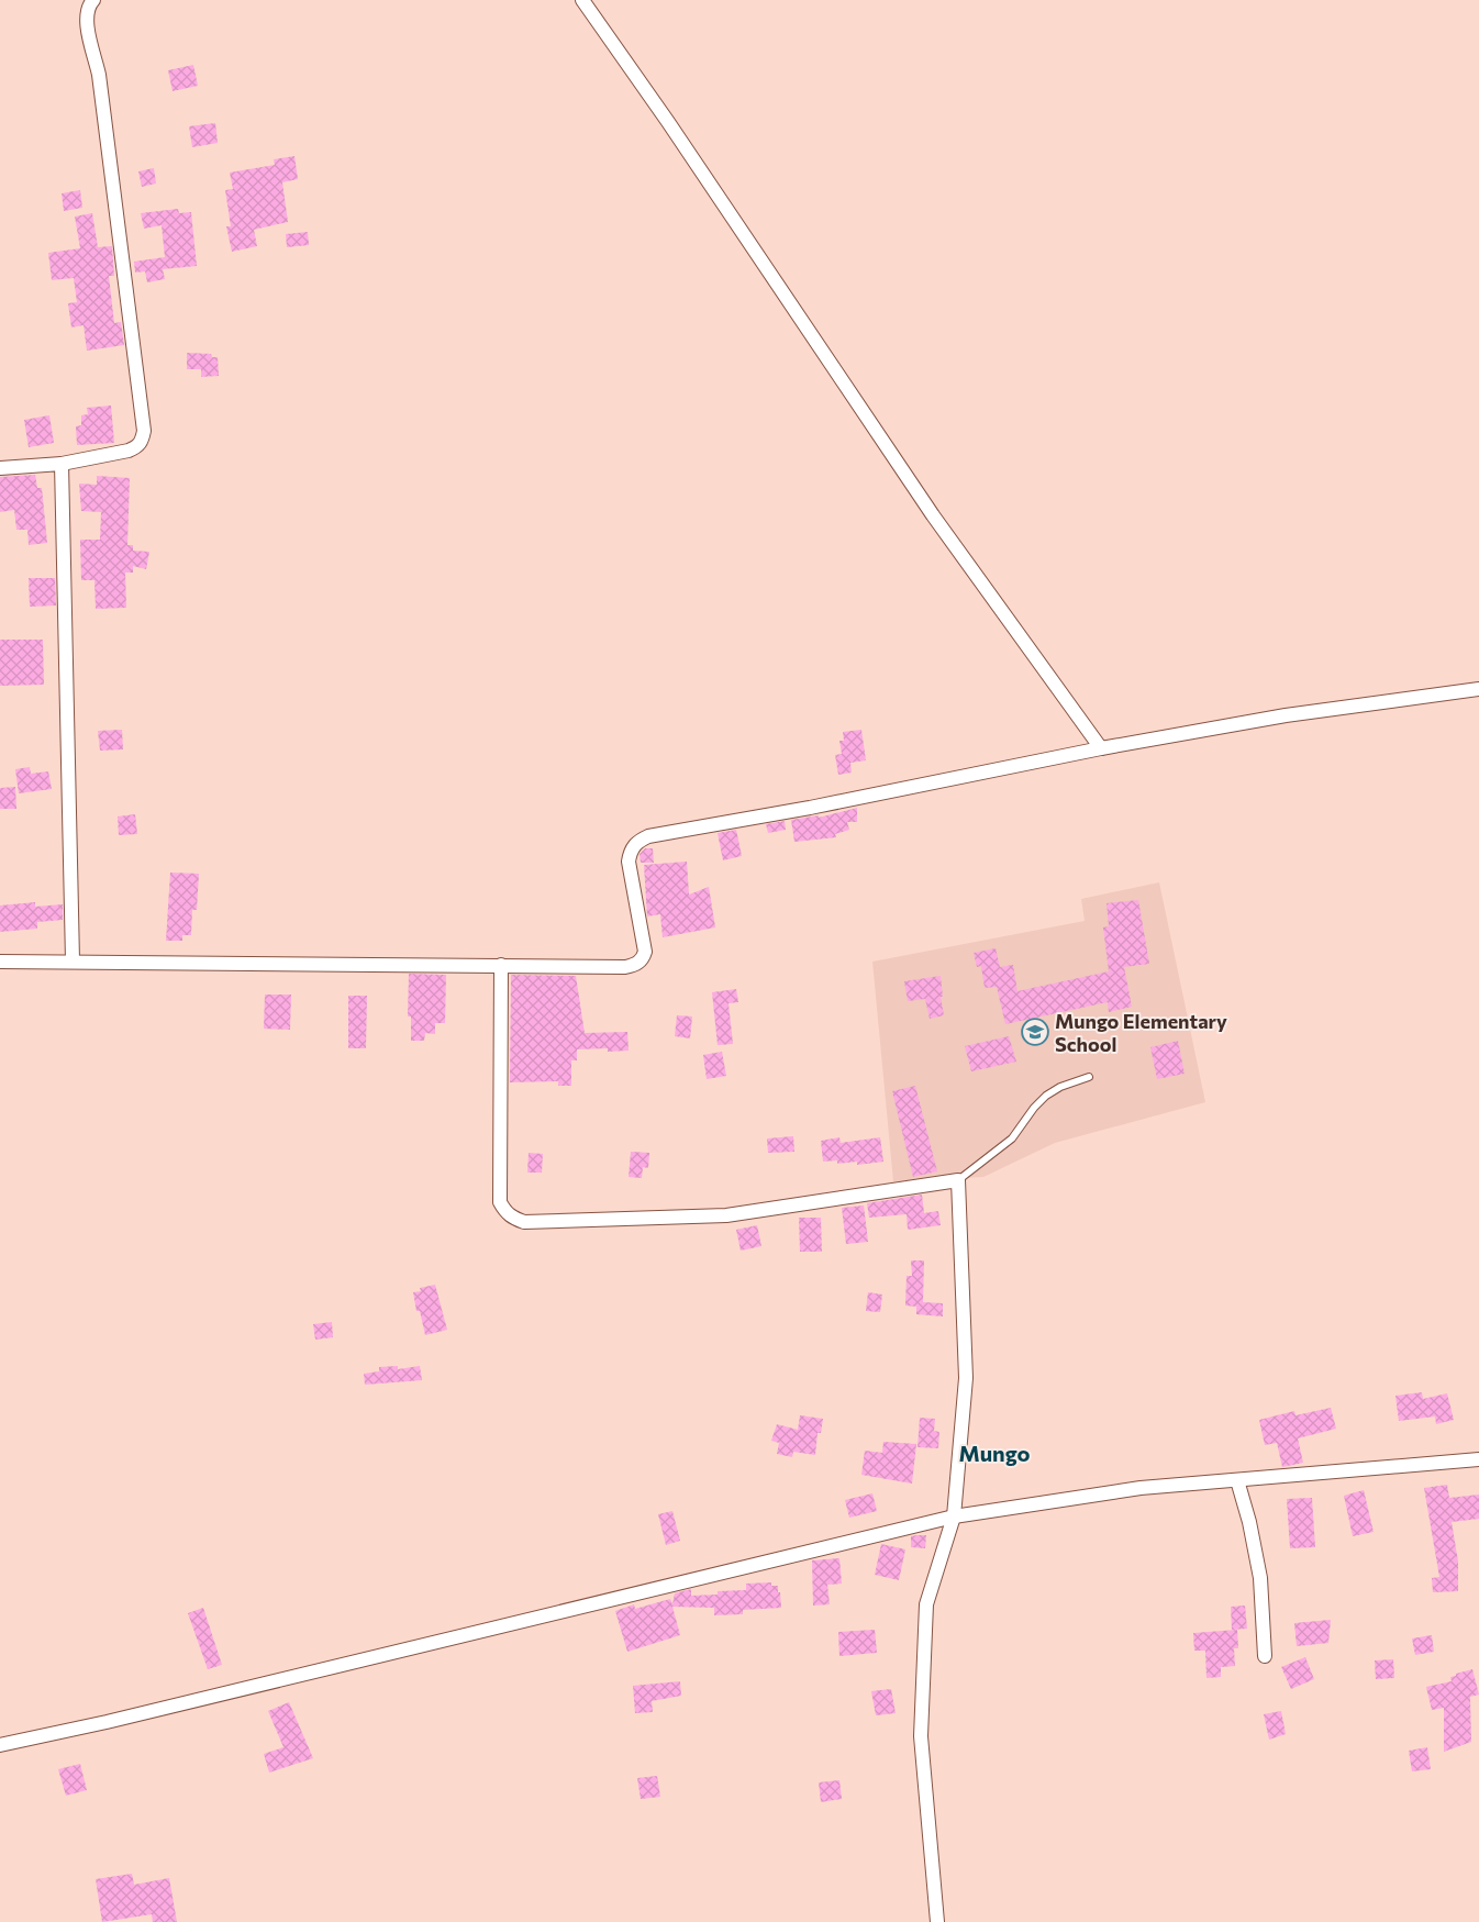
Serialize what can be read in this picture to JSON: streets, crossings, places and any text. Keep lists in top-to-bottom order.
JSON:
{
  "districts": ["Mungo"],
  "places": {
    "school or university": ["Mungo Elementary School"]
  }
}
